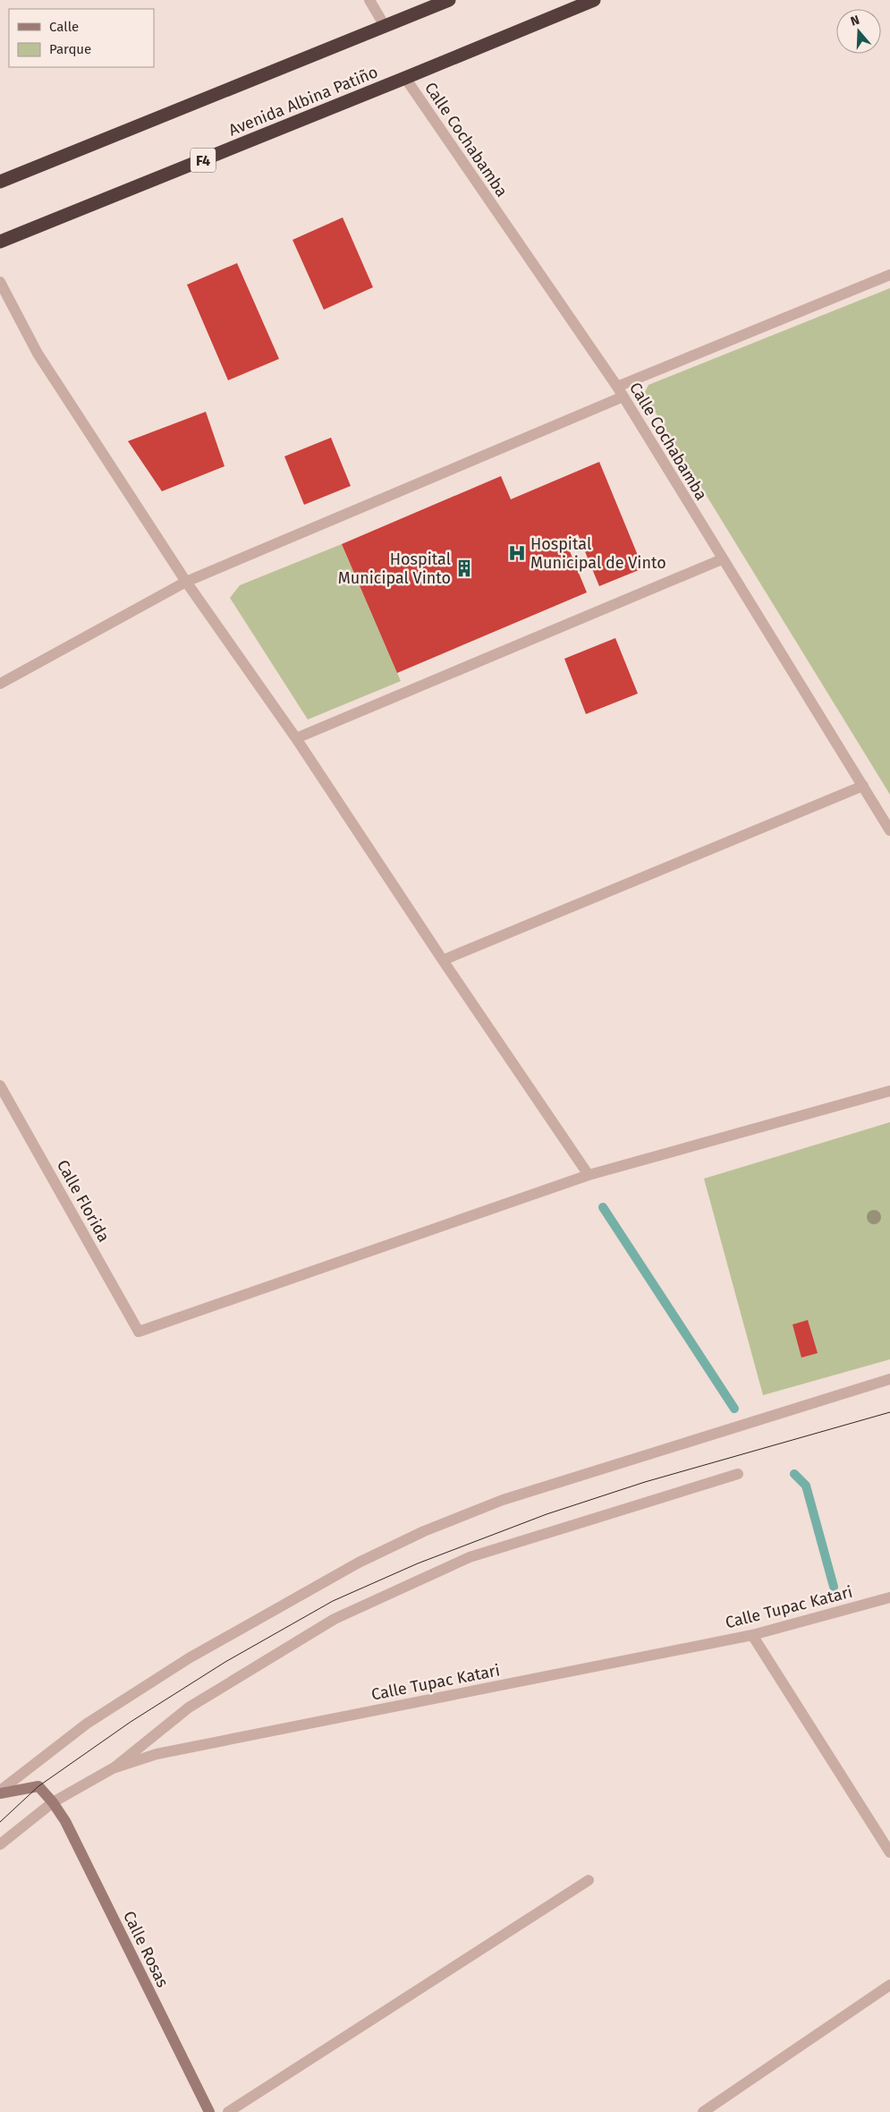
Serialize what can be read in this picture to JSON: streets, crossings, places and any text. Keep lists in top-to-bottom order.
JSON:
{
  "streets": {
    "highway": ["Avenida Albina Patiño", "F4"],
    "street": [
      "Calle Cochabamba",
      "Calle Florida",
      "Calle Tupac Katari",
      "Calle Rosas"
    ]
  },
  "crossings": [
    ["Avenida Albina Patiño", "Calle Cochabamba"],
    ["Calle Tupac Katari", "Calle Rosas"]
  ],
  "places": {
    "hospital": ["Hospital Municipal de Vinto"],
    "building": ["Hospital Municipal Vinto"]
  },
  "legend": ["Calle", "Parque"],
  "north": "top"
}
